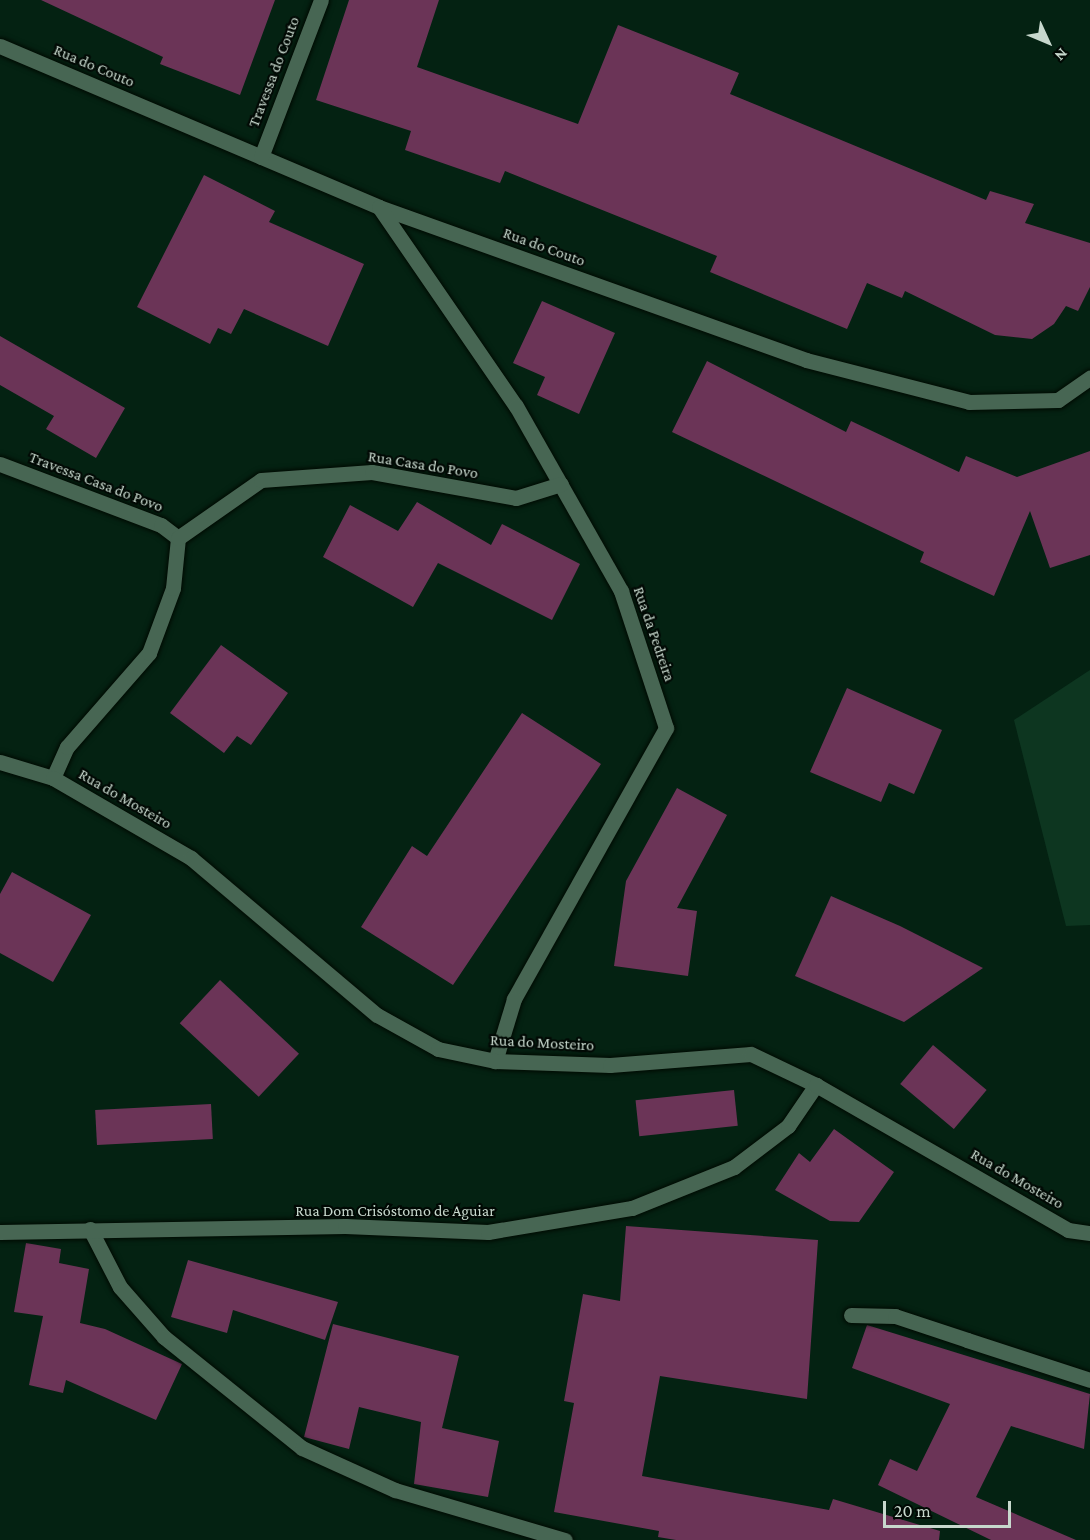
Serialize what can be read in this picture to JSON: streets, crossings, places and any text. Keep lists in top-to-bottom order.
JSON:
{
  "streets": {
    "street": [
      "Rua do Couto",
      "Travessa do Couto",
      "Rua Casa do Povo",
      "Travessa Casa do Povo",
      "Rua da Pedreira",
      "Rua do Mosteiro",
      "Rua Dom Crisóstomo de Aguiar"
    ]
  },
  "crossings": [
    ["Rua do Couto", "Travessa do Couto"],
    ["Rua do Couto", "Rua da Pedreira"],
    ["Rua Casa do Povo", "Travessa Casa do Povo"],
    ["Rua Casa do Povo", "Rua da Pedreira"],
    ["Rua da Pedreira", "Rua do Mosteiro"],
    ["Rua do Mosteiro", "Rua Dom Crisóstomo de Aguiar"]
  ],
  "scale_bar": "20 m",
  "north": "bottom right"
}
